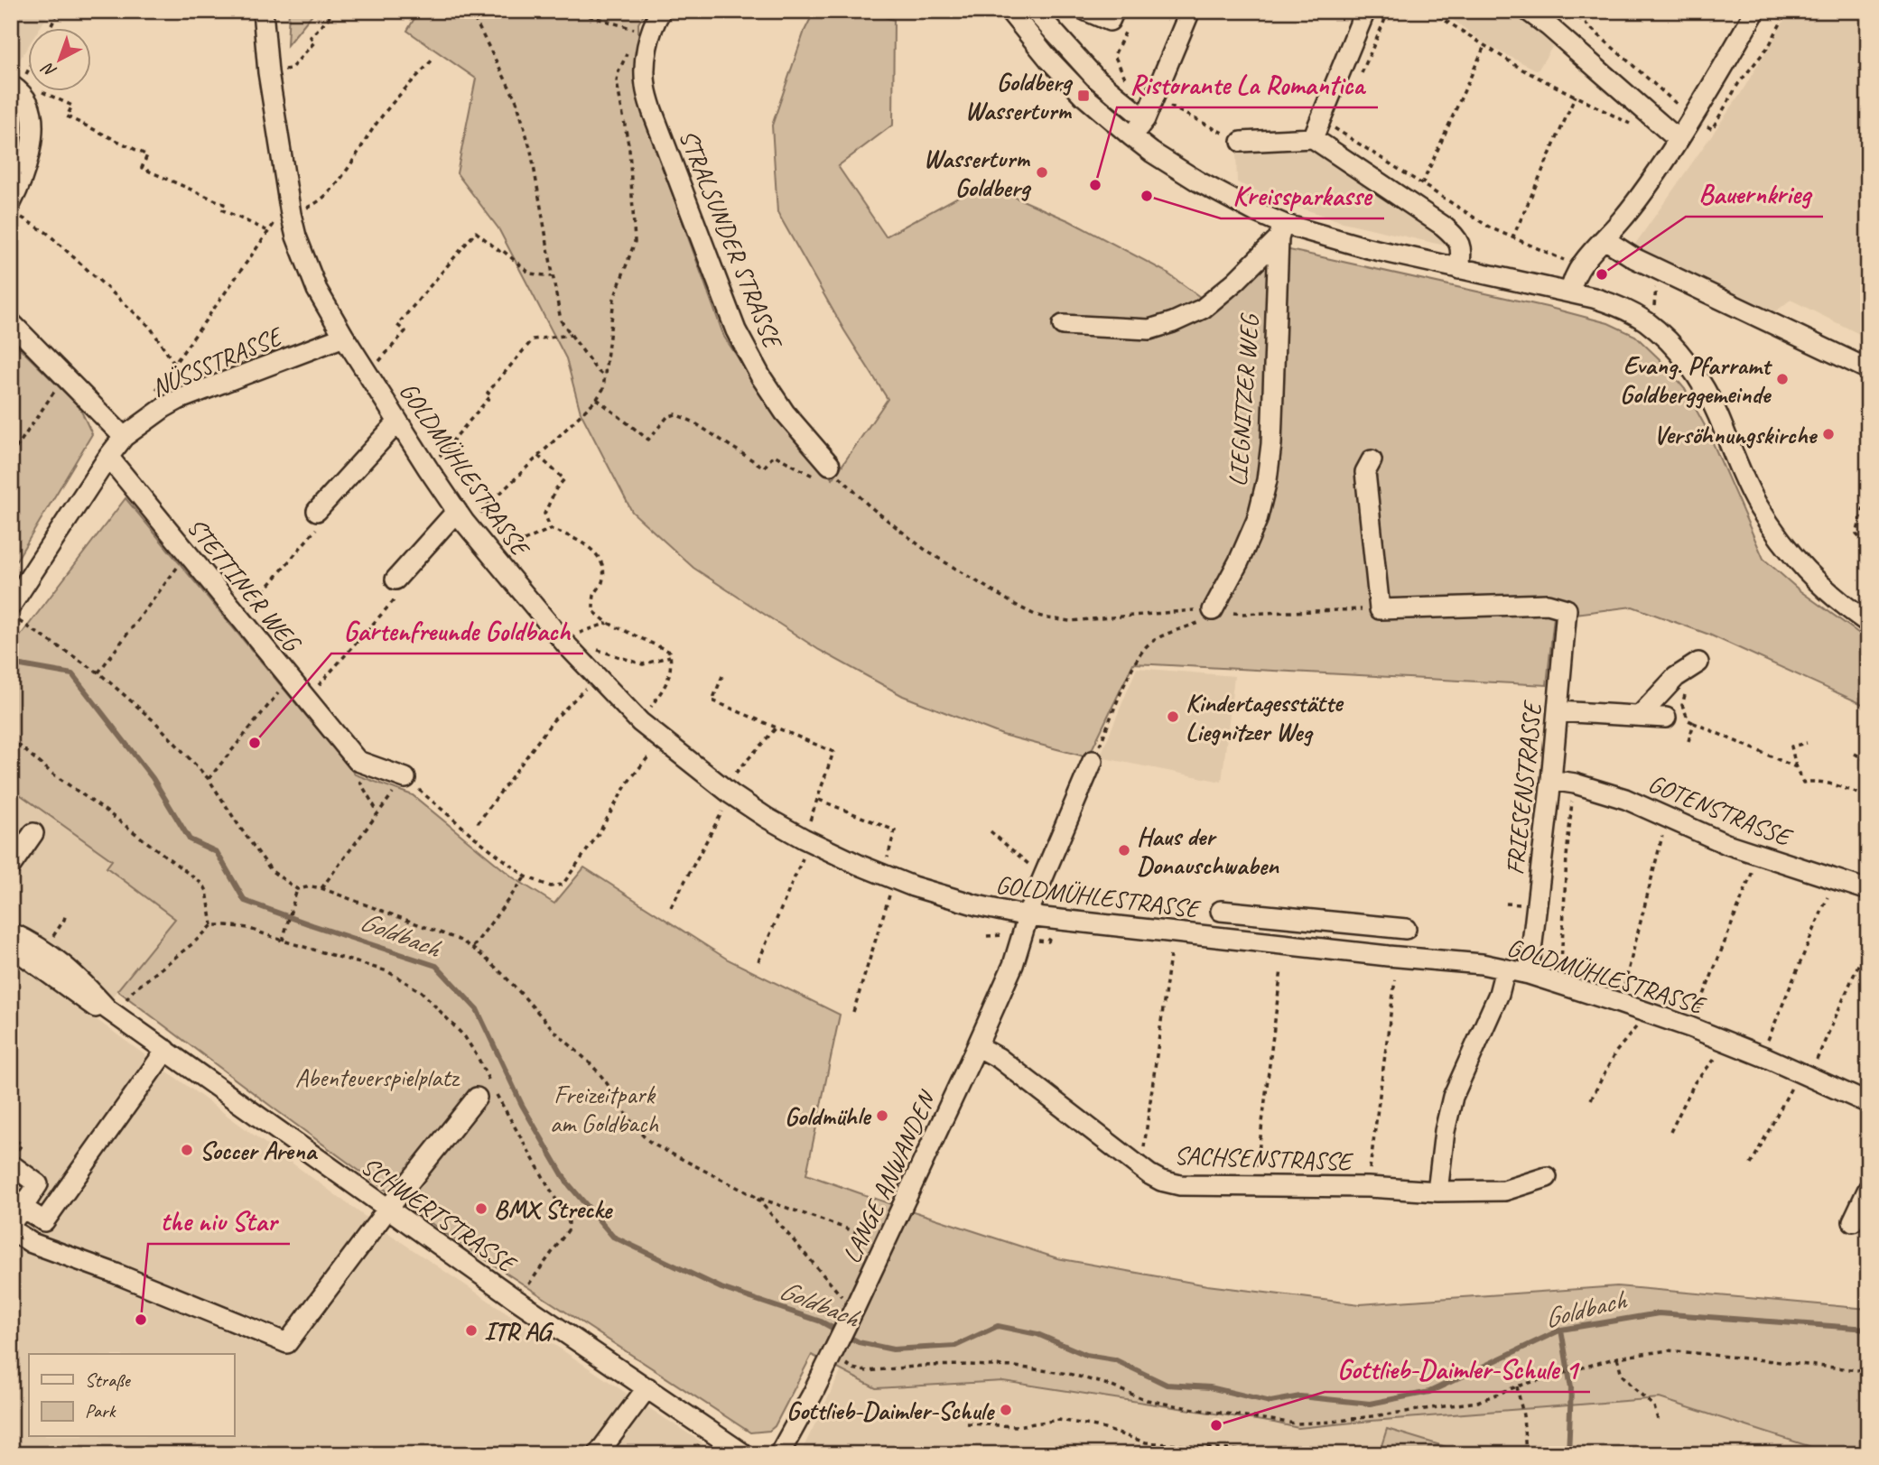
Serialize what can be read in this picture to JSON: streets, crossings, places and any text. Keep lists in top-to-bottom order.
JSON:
{
  "streets": {
    "street": [
      "STRALSUNDER STRASSE",
      "NÜSSSTRASSE",
      "LIEGNITZER WEG",
      "GOLDMÜHLESTRASSE",
      "STETTINER WEG",
      "FRIESENSTRASSE",
      "GOTENSTRASSE",
      "SACHSENSTRASSE",
      "LANGE ANWANDEN",
      "SCHWERTSTRASSE"
    ]
  },
  "crossings": [
    ["NÜSSSTRASSE", "GOLDMÜHLESTRASSE"],
    ["NÜSSSTRASSE", "STETTINER WEG"],
    ["GOLDMÜHLESTRASSE", "FRIESENSTRASSE"],
    ["GOLDMÜHLESTRASSE", "LANGE ANWANDEN"],
    ["FRIESENSTRASSE", "GOTENSTRASSE"],
    ["SACHSENSTRASSE", "LANGE ANWANDEN"]
  ],
  "water": ["Goldbach"],
  "parks": ["Abenteuerspielplatz", "Freizeitpark am Goldbach"],
  "places": {
    "transit": ["Goldberg Wasserturm"],
    "other": [
      "Wasserturm Goldberg",
      "Ristorante La Romantica",
      "Kreissparkasse",
      "Bauernkrieg",
      "Evang. Pfarramt Goldberggemeinde",
      "Versöhnungskirche",
      "Kindertagesstätte Liegnitzer Weg",
      "Gartenfreunde Goldbach",
      "Haus der Donauschwaben",
      "Goldmühle",
      "Soccer Arena",
      "BMX Strecke",
      "the niu Star",
      "ITR AG",
      "Gottlieb-Daimler-Schule",
      "Gottlieb-Daimler-Schule 1"
    ]
  },
  "legend": ["Straße", "Park"],
  "north": "bottom left"
}
